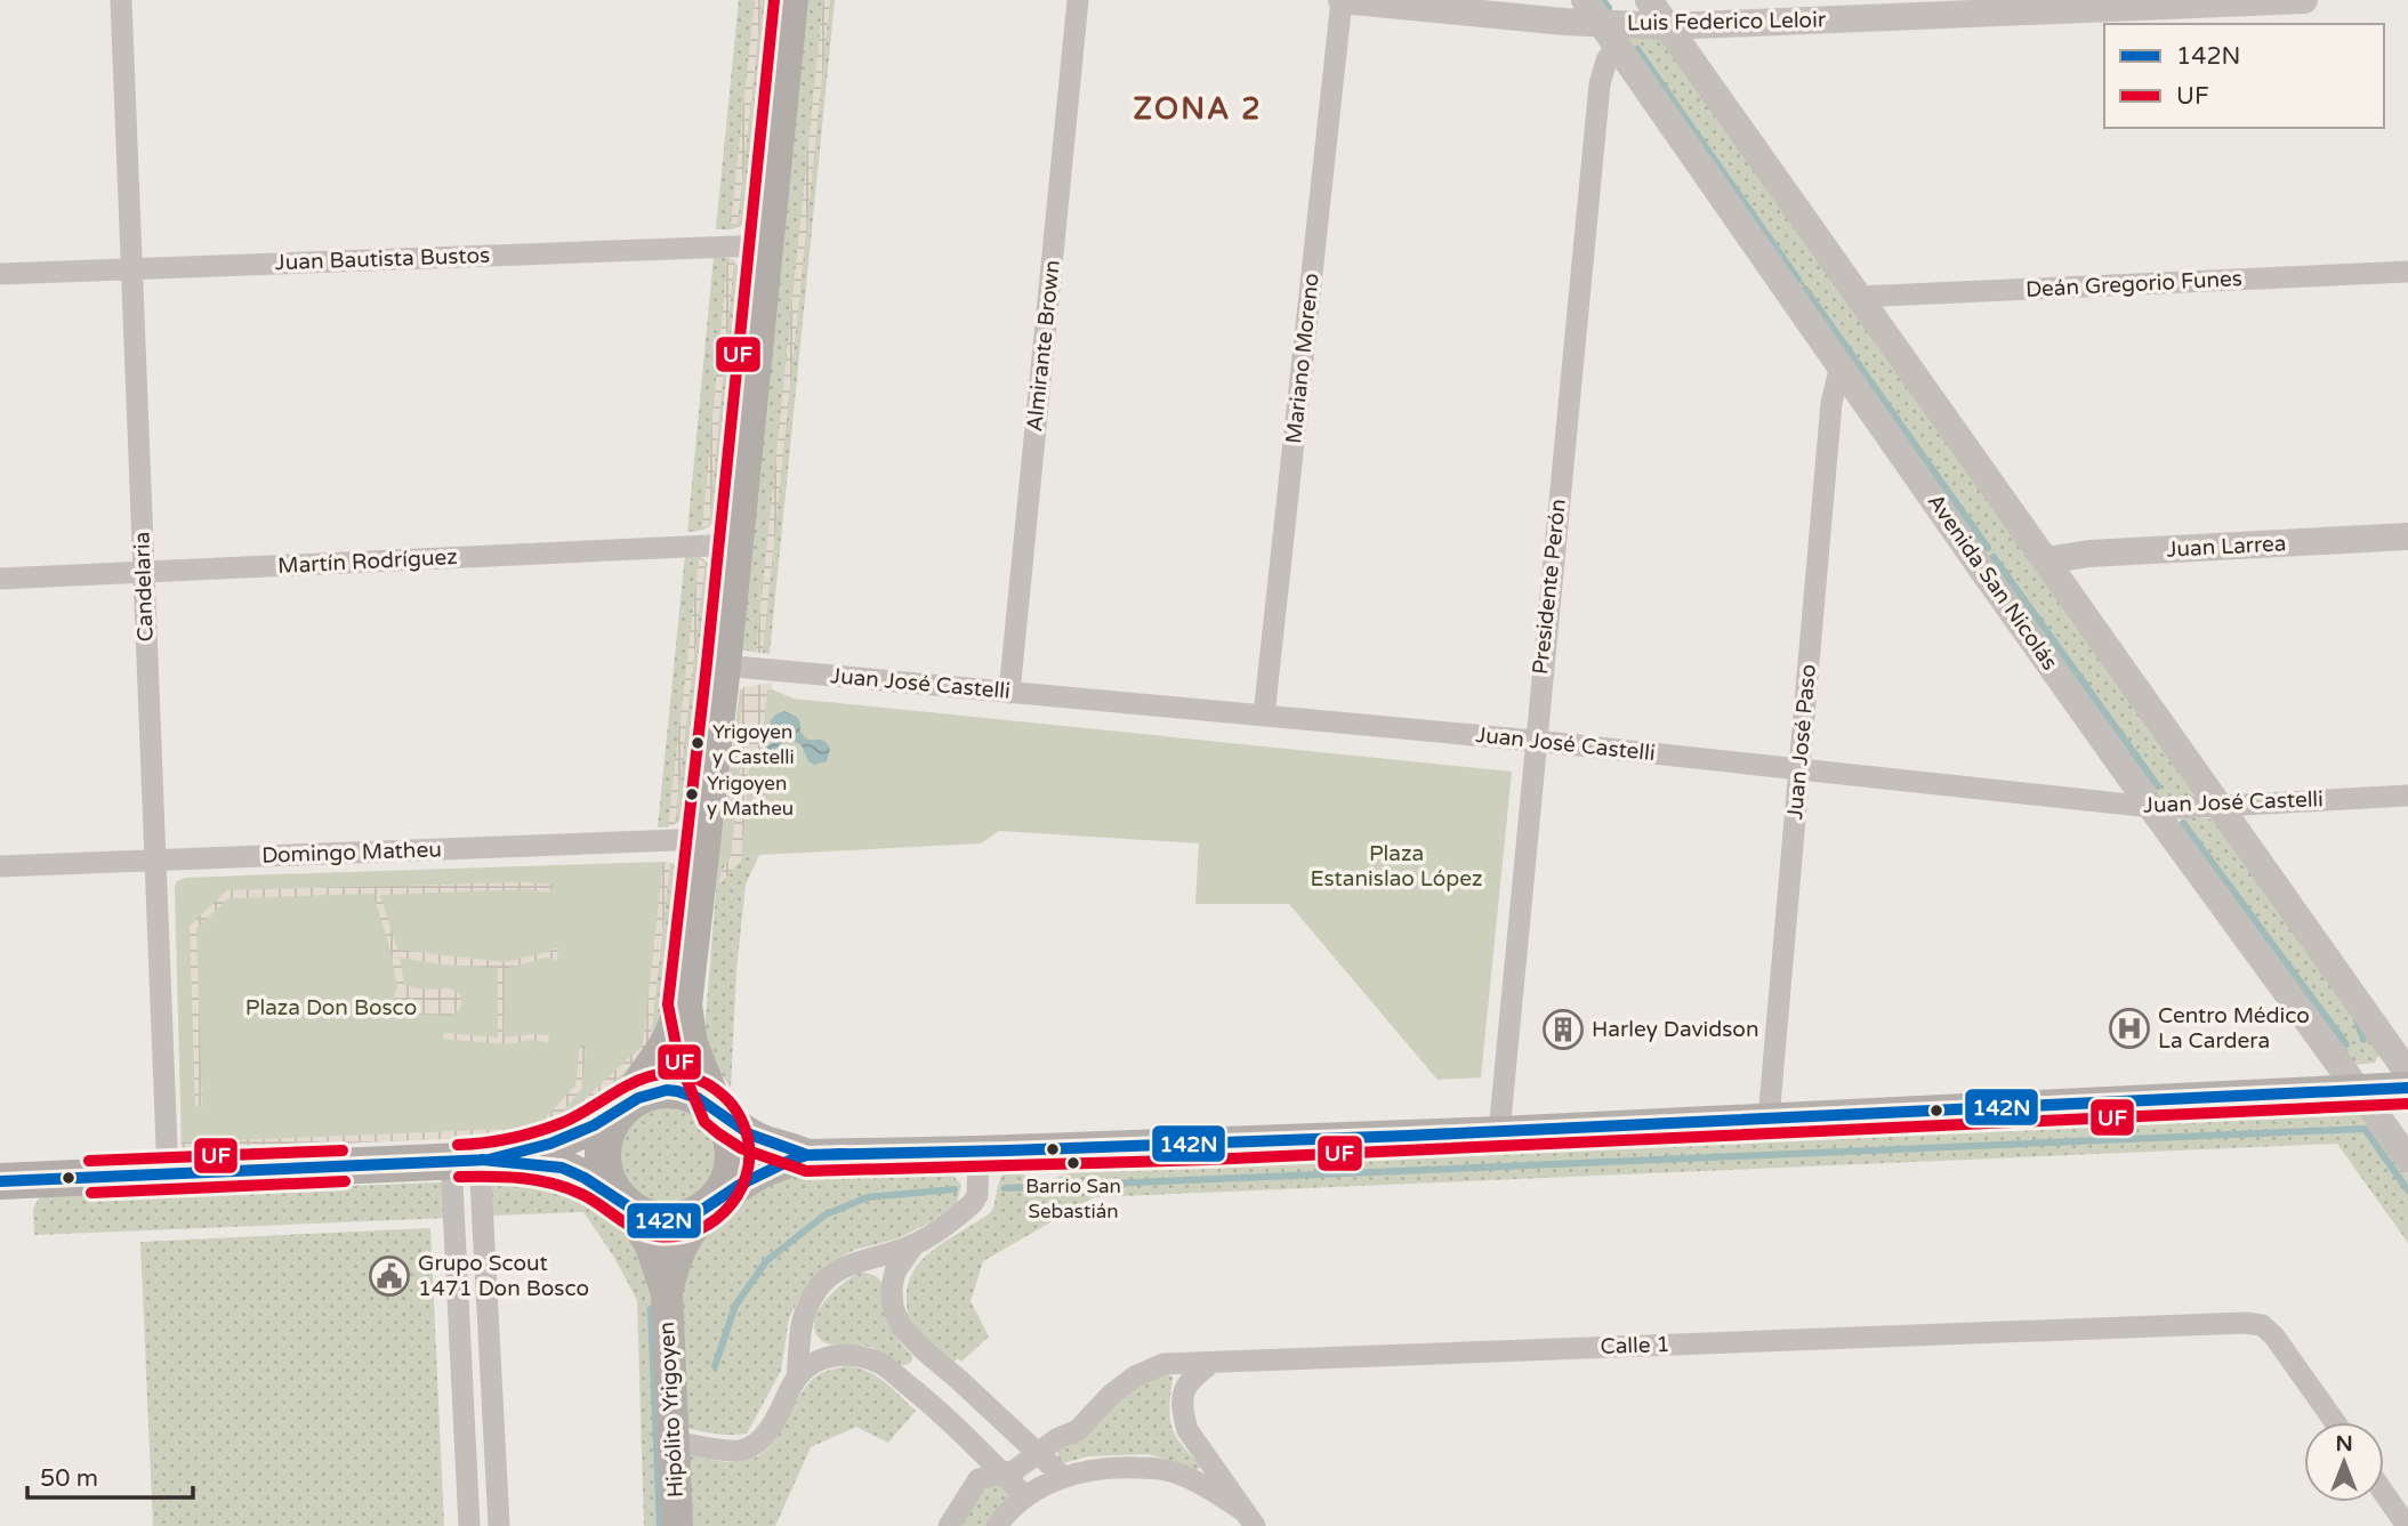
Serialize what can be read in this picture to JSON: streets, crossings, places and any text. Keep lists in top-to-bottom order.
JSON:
{
  "streets": {
    "main road": ["Hipólito Yrigoyen"],
    "street": [
      "Luis Federico Leloir",
      "Juan Bautista Bustos",
      "Deán Gregorio Funes",
      "Almirante Brown",
      "Mariano Moreno",
      "Juan Larrea",
      "Martín Rodríguez",
      "Avenida San Nicolás",
      "Candelaria",
      "Presidente Perón",
      "Juan José Castelli",
      "Juan José Paso",
      "Domingo Matheu",
      "Calle 1"
    ]
  },
  "crossings": [
    ["Luis Federico Leloir", "Mariano Moreno"],
    ["Luis Federico Leloir", "Avenida San Nicolás"],
    ["Luis Federico Leloir", "Presidente Perón"],
    ["Juan Bautista Bustos", "Candelaria"],
    ["Almirante Brown", "Juan José Castelli"],
    ["Mariano Moreno", "Juan José Castelli"],
    ["Martín Rodríguez", "Candelaria"],
    ["Avenida San Nicolás", "Presidente Perón"],
    ["Avenida San Nicolás", "Juan José Castelli"],
    ["Avenida San Nicolás", "Juan José Paso"],
    ["Candelaria", "Domingo Matheu"],
    ["Presidente Perón", "Juan José Castelli"],
    ["Juan José Castelli", "Juan José Paso"]
  ],
  "districts": ["ZONA 2"],
  "parks": ["Plaza Estanislao López", "Plaza Don Bosco"],
  "places": {
    "other": ["Yrigoyen y Castelli", "Yrigoyen y Matheu", "Barrio San Sebastián"],
    "hospital": ["Centro Médico La Cardera"],
    "building": ["Harley Davidson"],
    "public building": ["Grupo Scout 1471 Don Bosco"]
  },
  "lines": ["transit line UF", "transit line 142N"],
  "legend": ["142N", "UF"],
  "scale_bar": "50 m",
  "north": "top"
}
